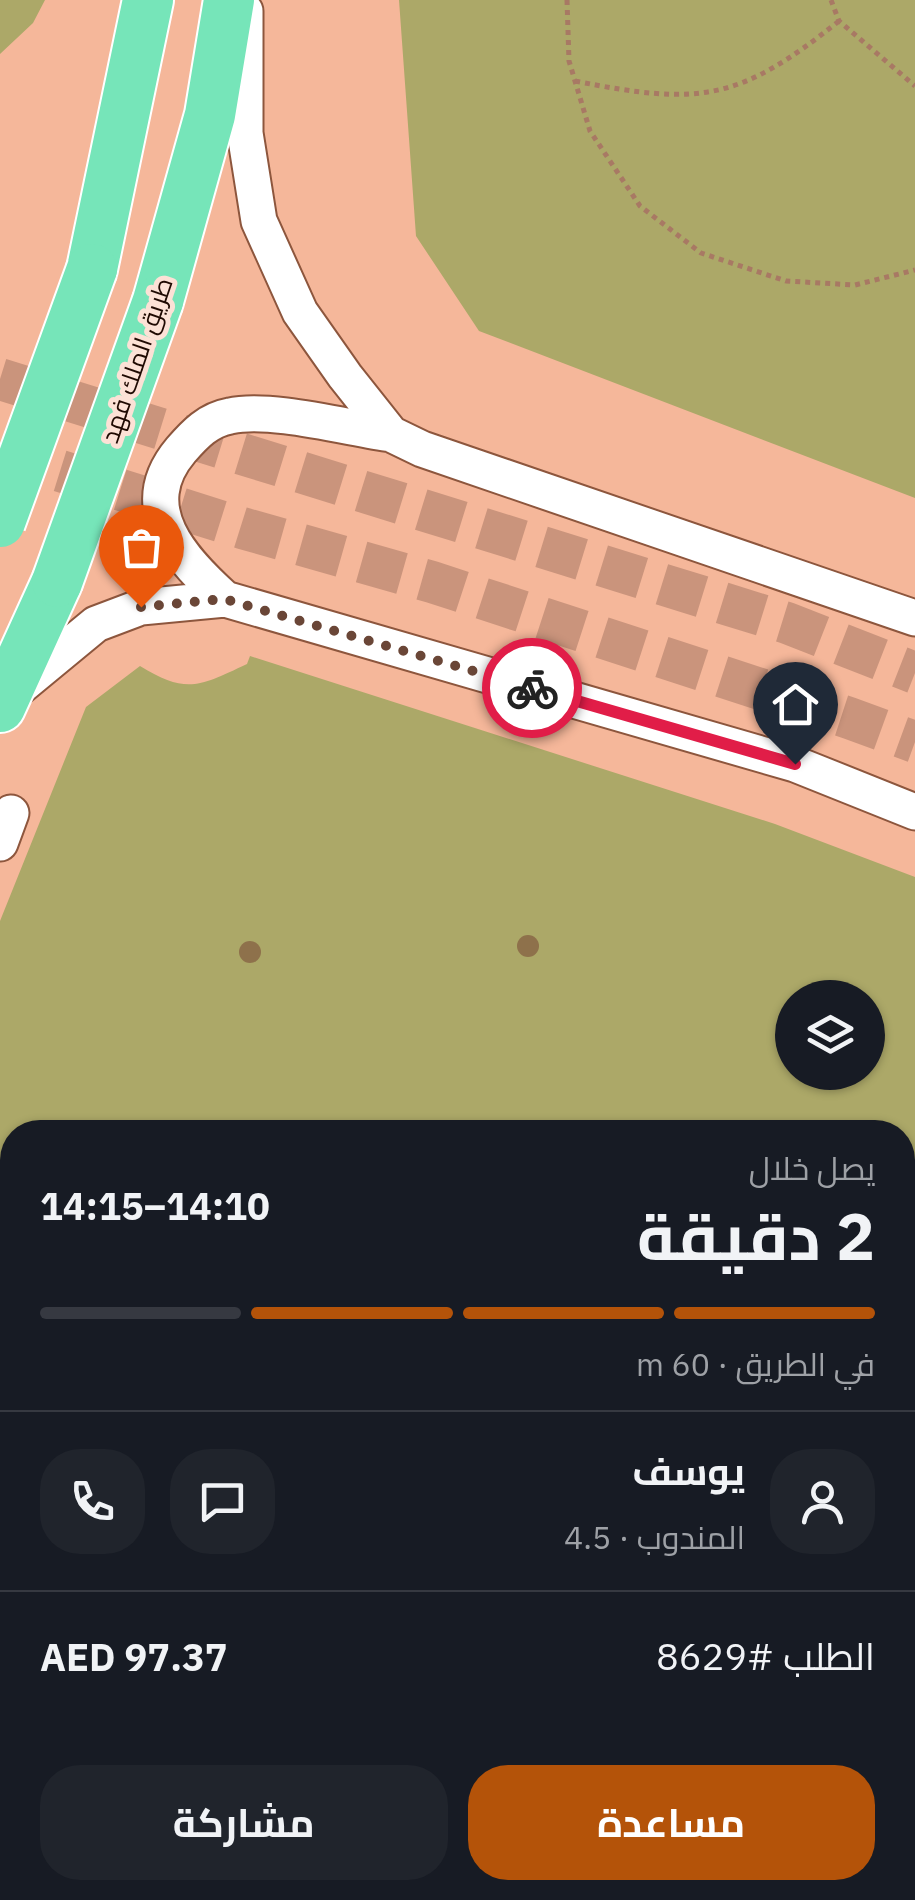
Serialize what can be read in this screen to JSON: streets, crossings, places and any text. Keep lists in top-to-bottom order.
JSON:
{
  "streets": {
    "highway": ["طريق الملك فهد"]
  },
  "page": {
    "heading": ["2 دقيقة", "يصل خلال", "14:10–14:15"],
    "panel": [
      "يوسف",
      "المندوب · 4.5",
      "الطلب #8629",
      "AED 97.37"
    ],
    "bar": "في الطريق · 60 m",
    "buttons": ["مساعدة", "مشاركة"]
  }
}
